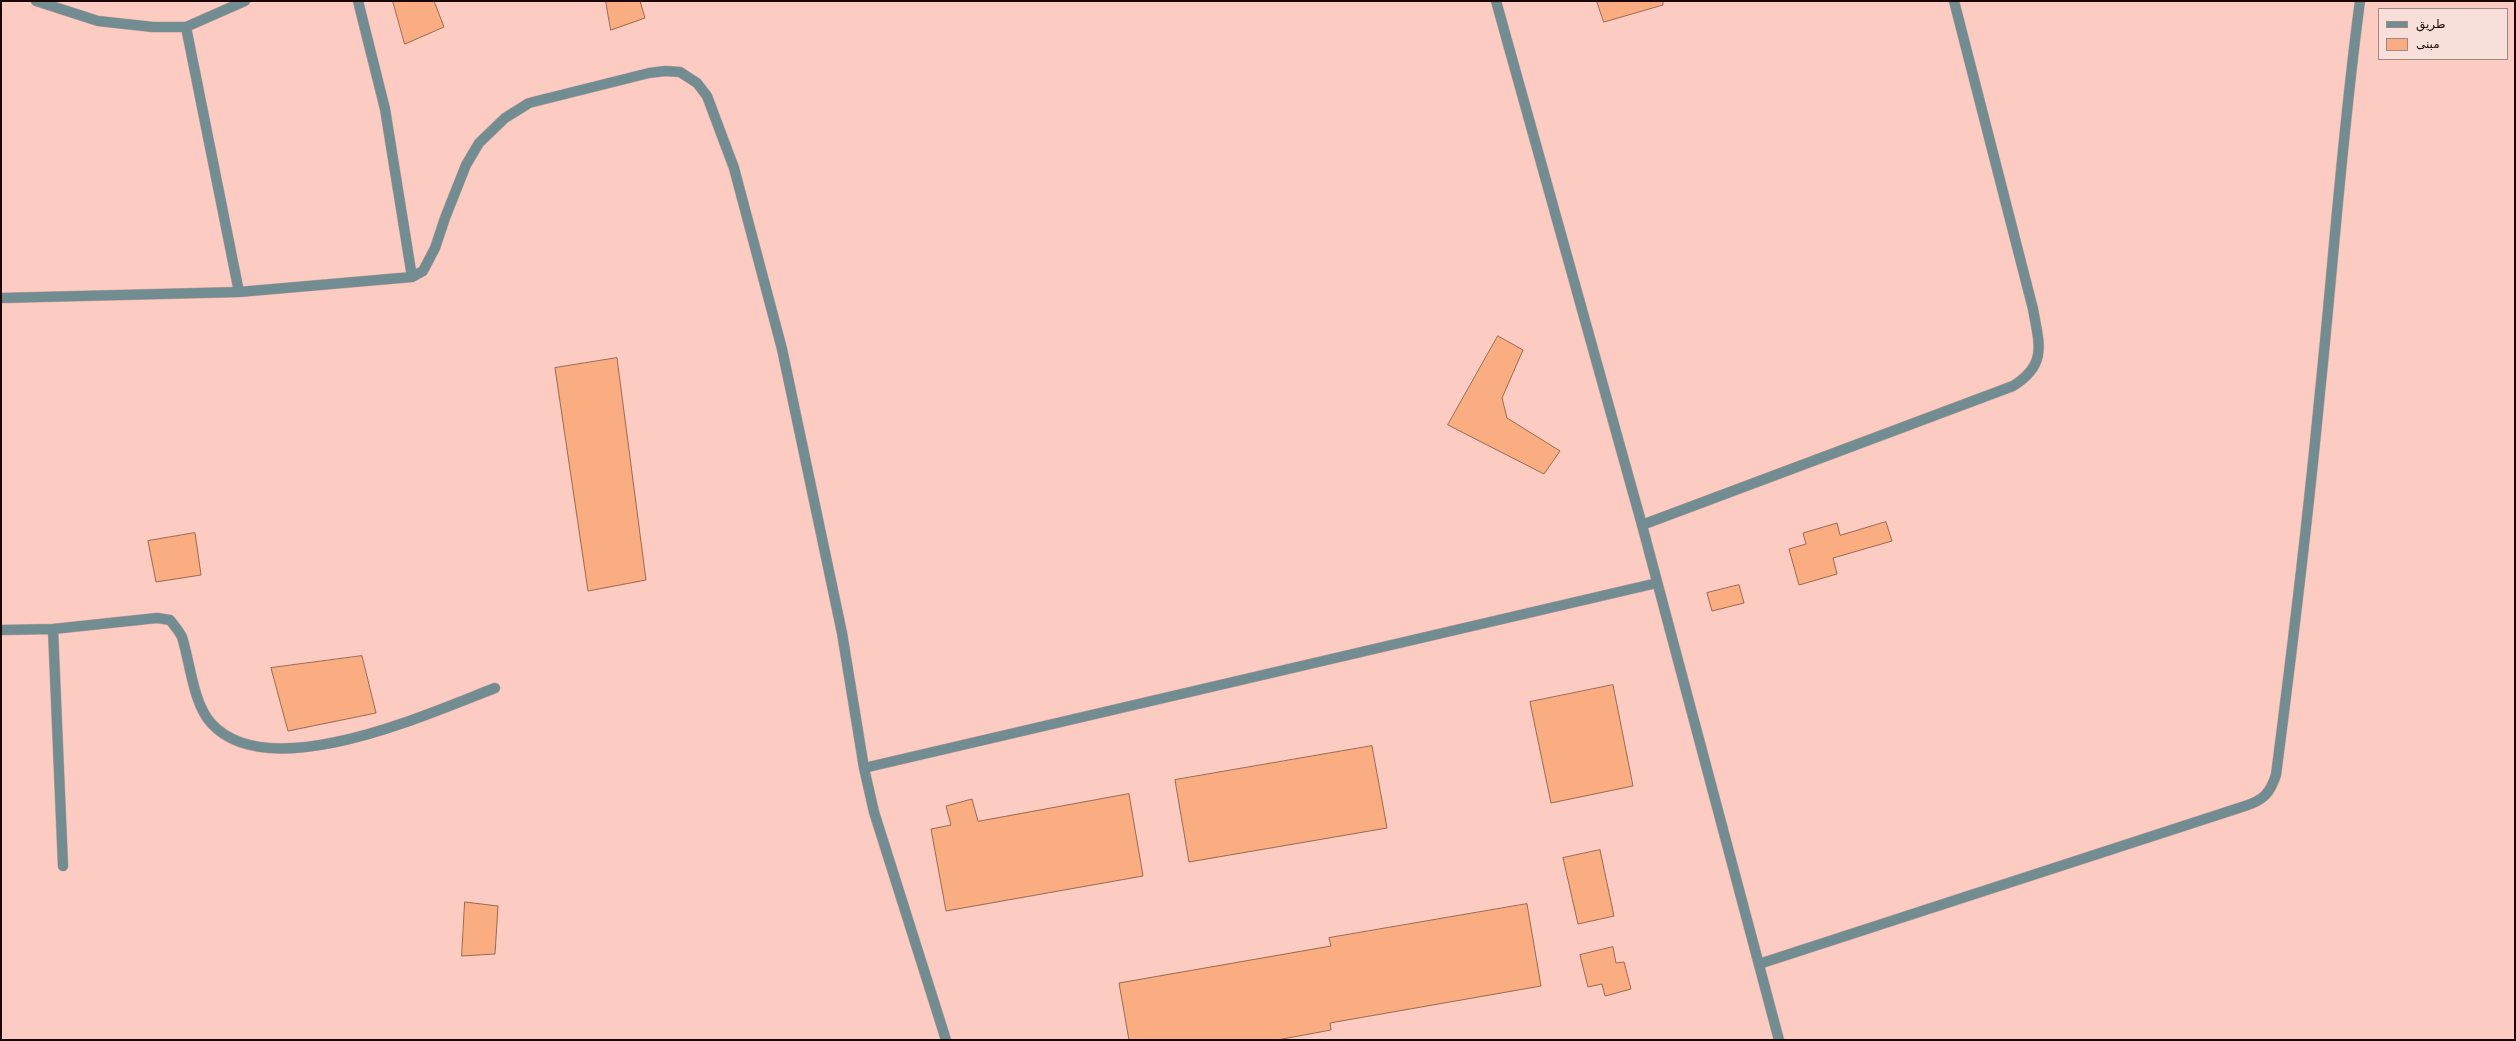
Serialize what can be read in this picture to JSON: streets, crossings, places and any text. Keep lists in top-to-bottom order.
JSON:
{
  "legend": ["طريق", "مبنى"]
}
